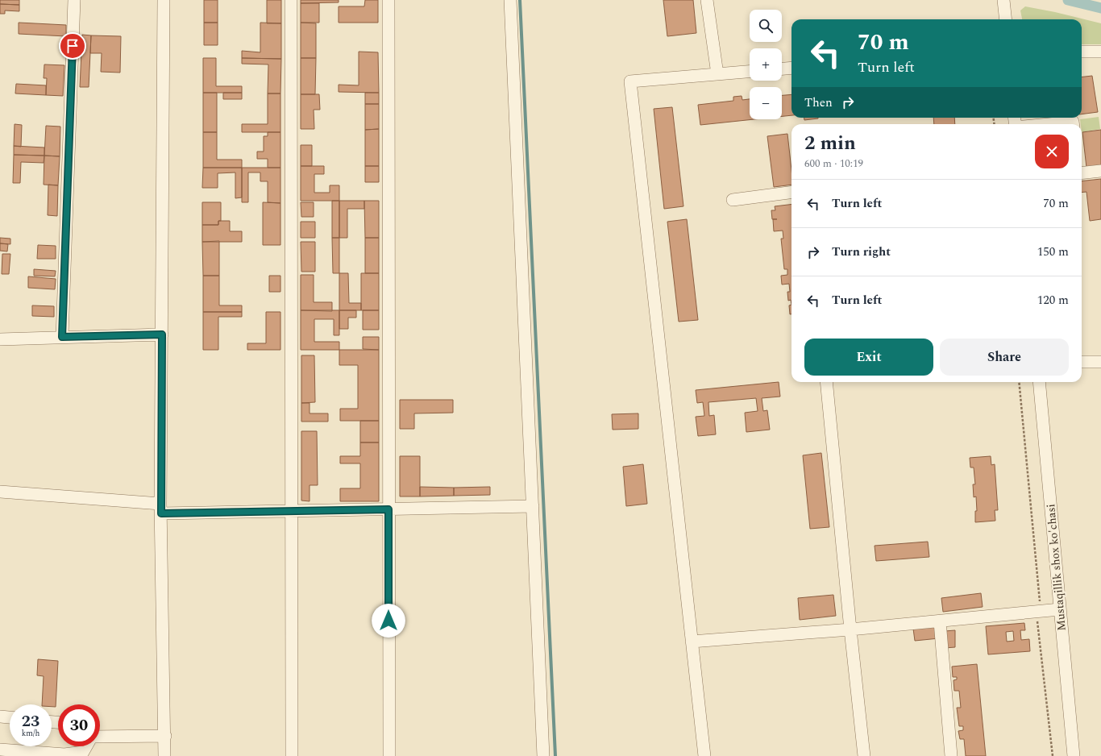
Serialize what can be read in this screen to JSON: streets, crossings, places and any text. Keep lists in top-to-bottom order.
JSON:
{
  "streets": {
    "street": ["Mustaqillik shox ko'chasi"]
  },
  "page": {
    "map_buttons": ["+", "−"],
    "turn": ["70 m", "Turn left"],
    "then": "Then",
    "heading": ["2 min", "600 m · 10:19"],
    "list": [
      {
        "name": "Turn left",
        "value": "70 m"
      },
      {
        "name": "Turn right",
        "value": "150 m"
      },
      {
        "name": "Turn left",
        "value": "120 m"
      }
    ],
    "buttons": ["Exit", "Share"],
    "speed": "23 km/h",
    "limit": "30"
  }
}
